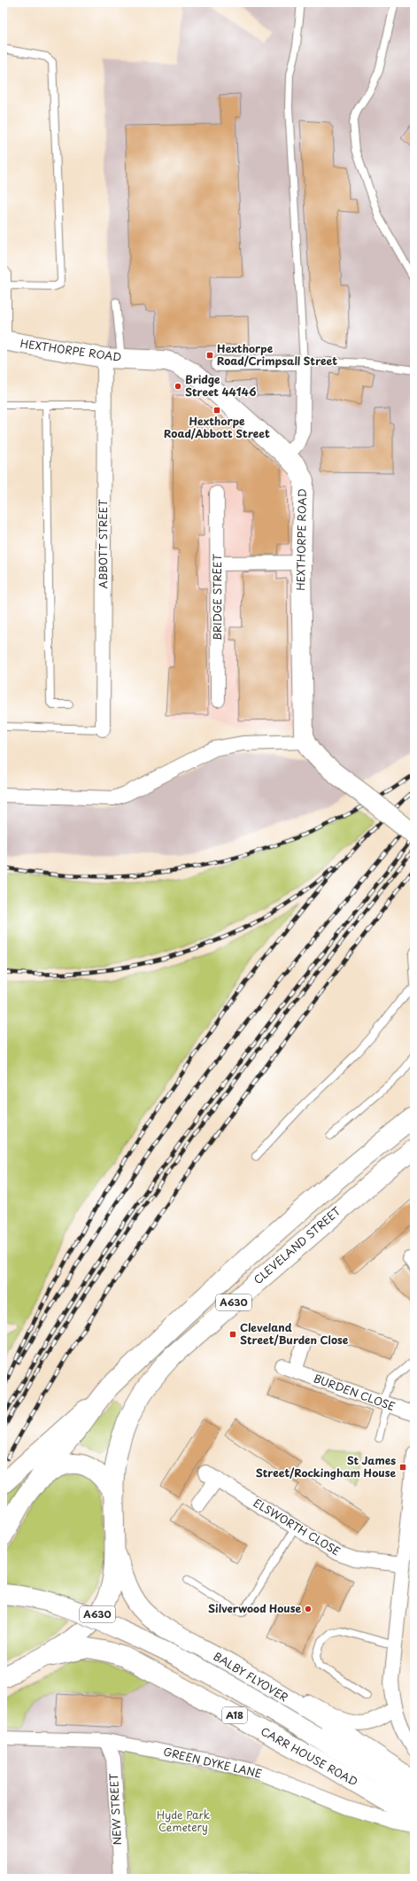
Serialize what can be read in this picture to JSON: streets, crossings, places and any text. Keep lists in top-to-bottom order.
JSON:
{
  "streets": {
    "main road": [
      "HEXTHORPE ROAD",
      "CLEVELAND STREET",
      "A630",
      "BALBY FLYOVER",
      "A18",
      "CARR HOUSE ROAD"
    ],
    "street": [
      "ABBOTT STREET",
      "BRIDGE STREET",
      "BURDEN CLOSE",
      "ELSWORTH CLOSE",
      "GREEN DYKE LANE",
      "NEW STREET"
    ]
  },
  "crossings": [
    ["HEXTHORPE ROAD", "ABBOTT STREET"],
    ["CLEVELAND STREET", "BALBY FLYOVER"],
    ["A630", "BALBY FLYOVER"],
    ["BALBY FLYOVER", "CARR HOUSE ROAD"],
    ["GREEN DYKE LANE", "NEW STREET"]
  ],
  "parks": ["Hyde Park Cemetery"],
  "places": {
    "transit": [
      "Hexthorpe Road/Crimpsall Street",
      "Hexthorpe Road/Abbott Street",
      "Cleveland Street/Burden Close",
      "St James Street/Rockingham House"
    ],
    "other": ["Bridge Street 44146", "Silverwood House"]
  }
}
